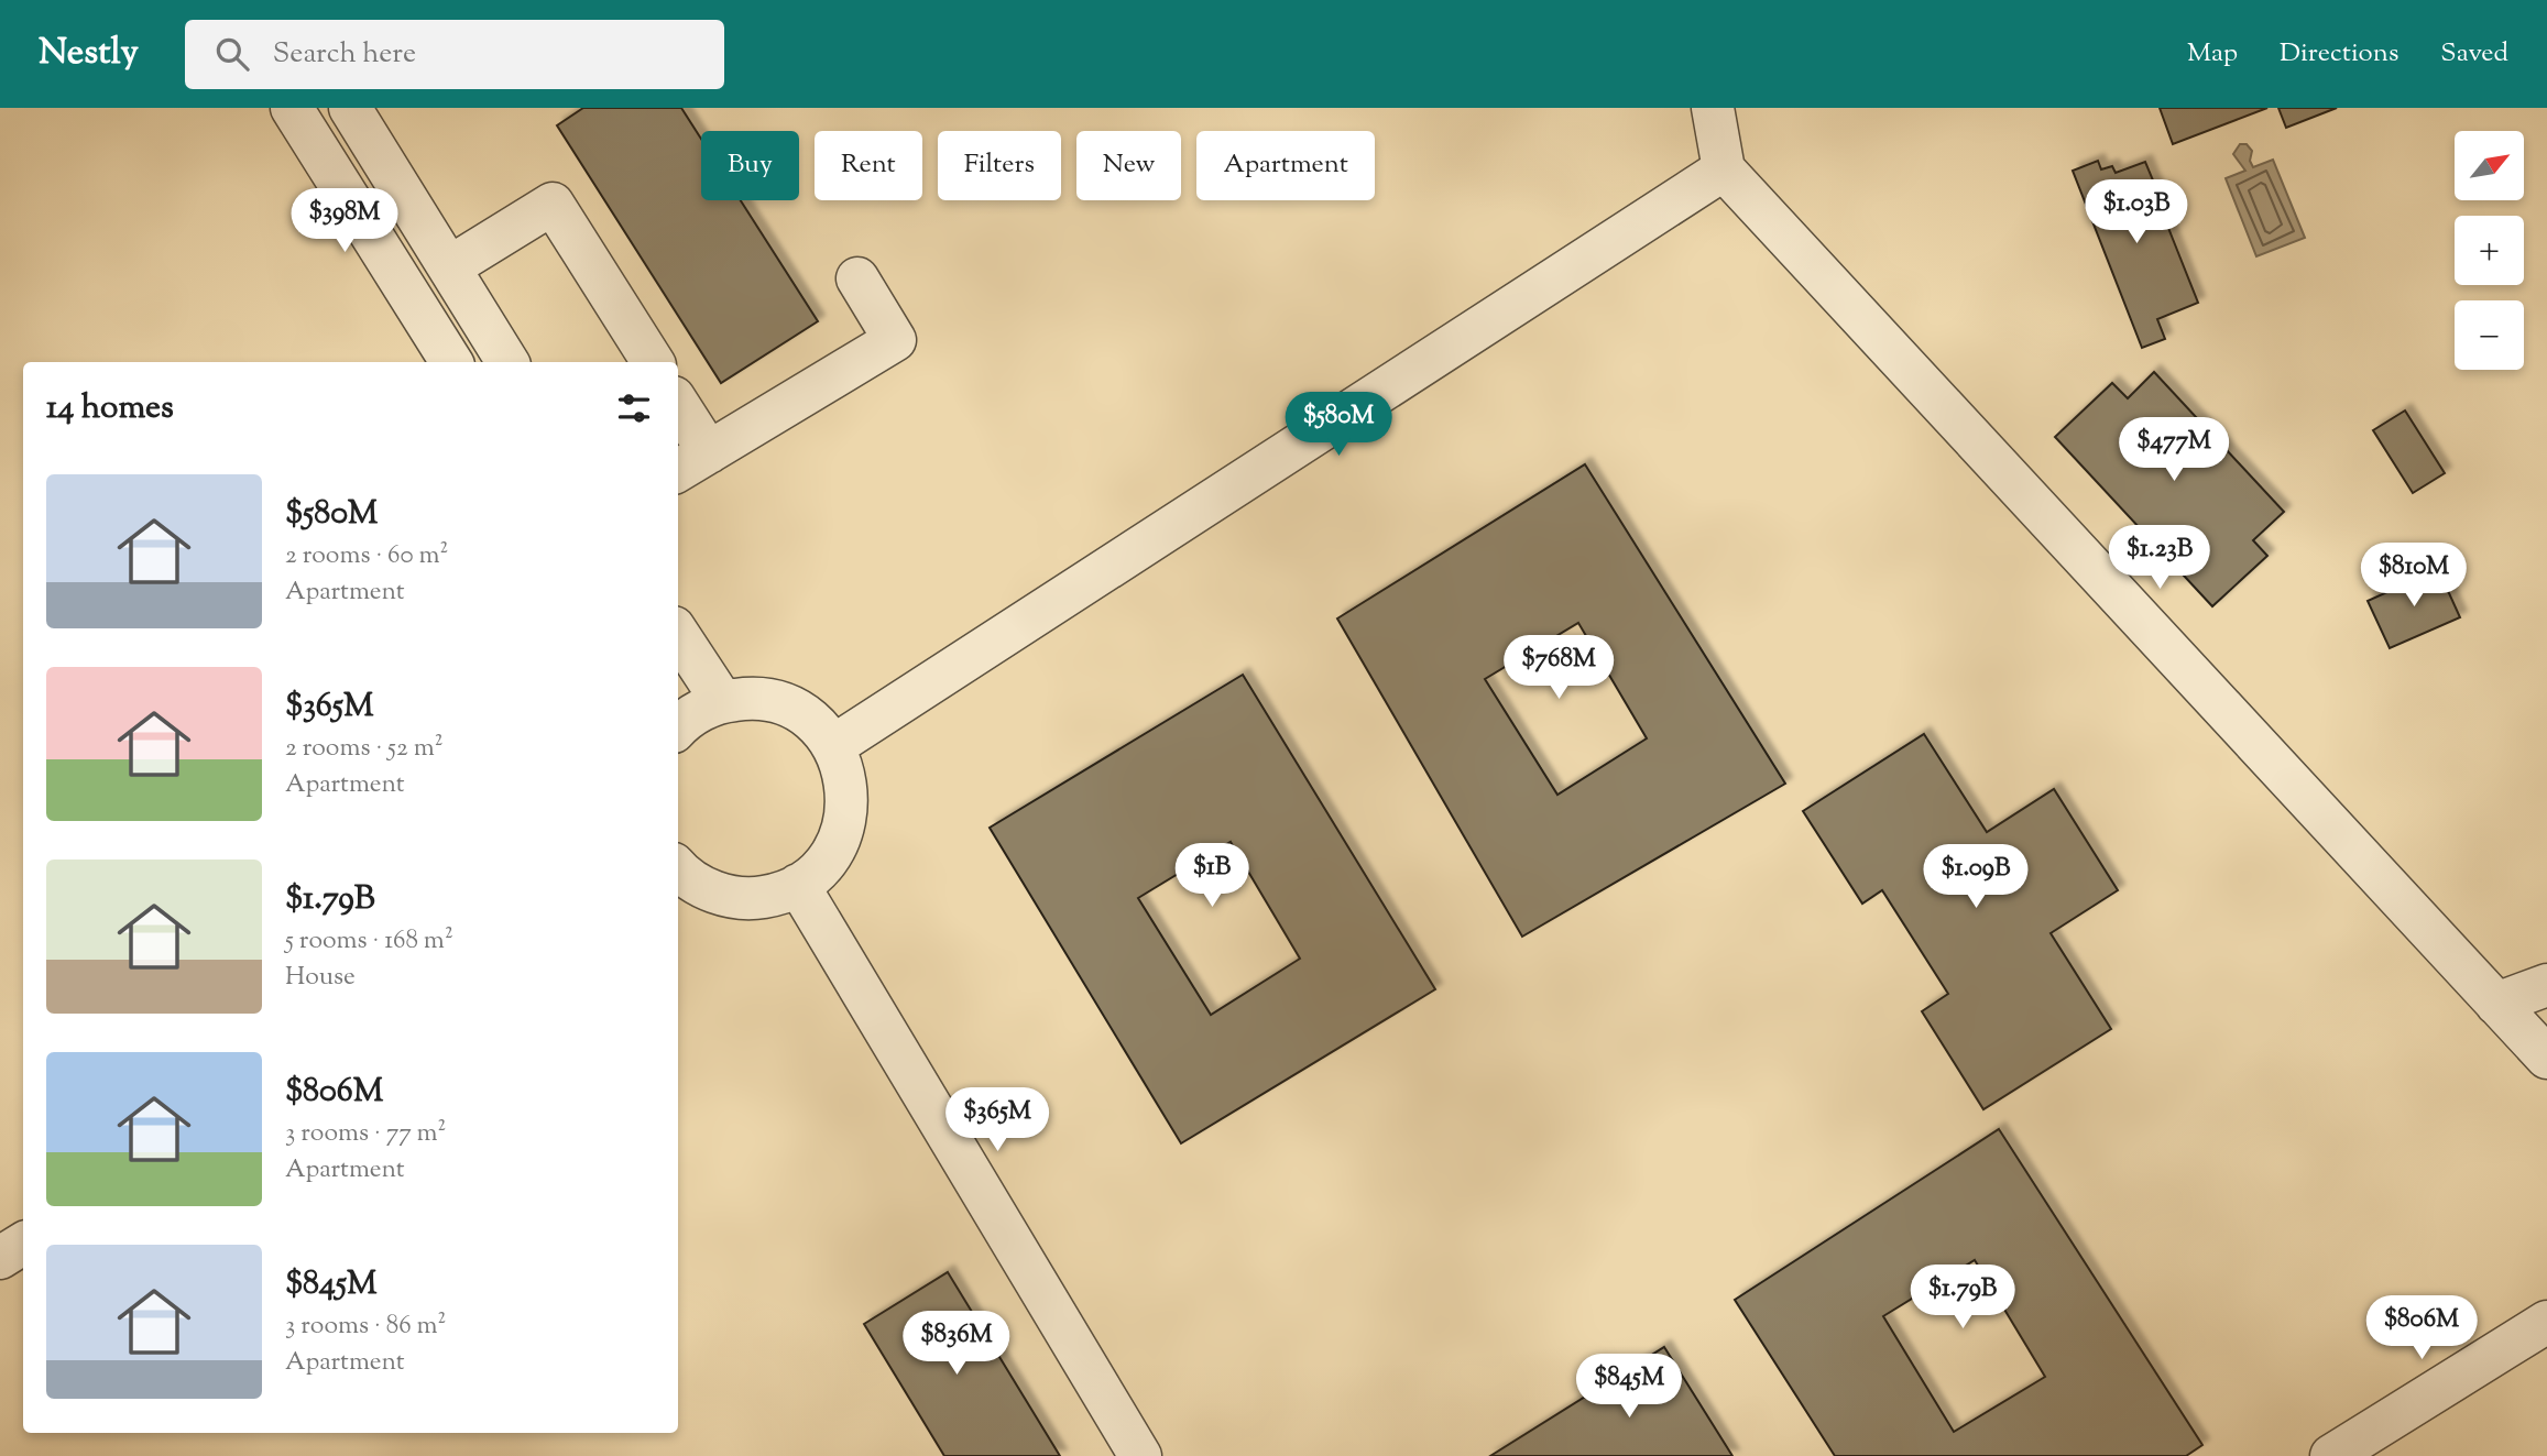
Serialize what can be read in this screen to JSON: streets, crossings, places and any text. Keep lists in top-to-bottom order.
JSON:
{
  "north": "top right",
  "page": {
    "header": "Nestly",
    "search": "Search here",
    "nav": ["Map", "Directions", "Saved"],
    "map_buttons": ["+", "−"],
    "chip": [
      "Buy",
      "Rent",
      "Filters",
      "New",
      "Apartment"
    ],
    "price": [
      "$1.03B",
      "$398M",
      "$580M",
      "$477M",
      "$1.23B",
      "$810M",
      "$768M",
      "$1B",
      "$1.09B",
      "$365M",
      "$1.79B",
      "$806M",
      "$836M",
      "$845M"
    ],
    "heading": "14 homes",
    "list": [
      {
        "name": "$580M",
        "note": "2 rooms · 60 m² · Apartment"
      },
      {
        "name": "$365M",
        "note": "2 rooms · 52 m² · Apartment"
      },
      {
        "name": "$1.79B",
        "note": "5 rooms · 168 m² · House"
      },
      {
        "name": "$806M",
        "note": "3 rooms · 77 m² · Apartment"
      },
      {
        "name": "$845M",
        "note": "3 rooms · 86 m² · Apartment"
      }
    ]
  }
}
